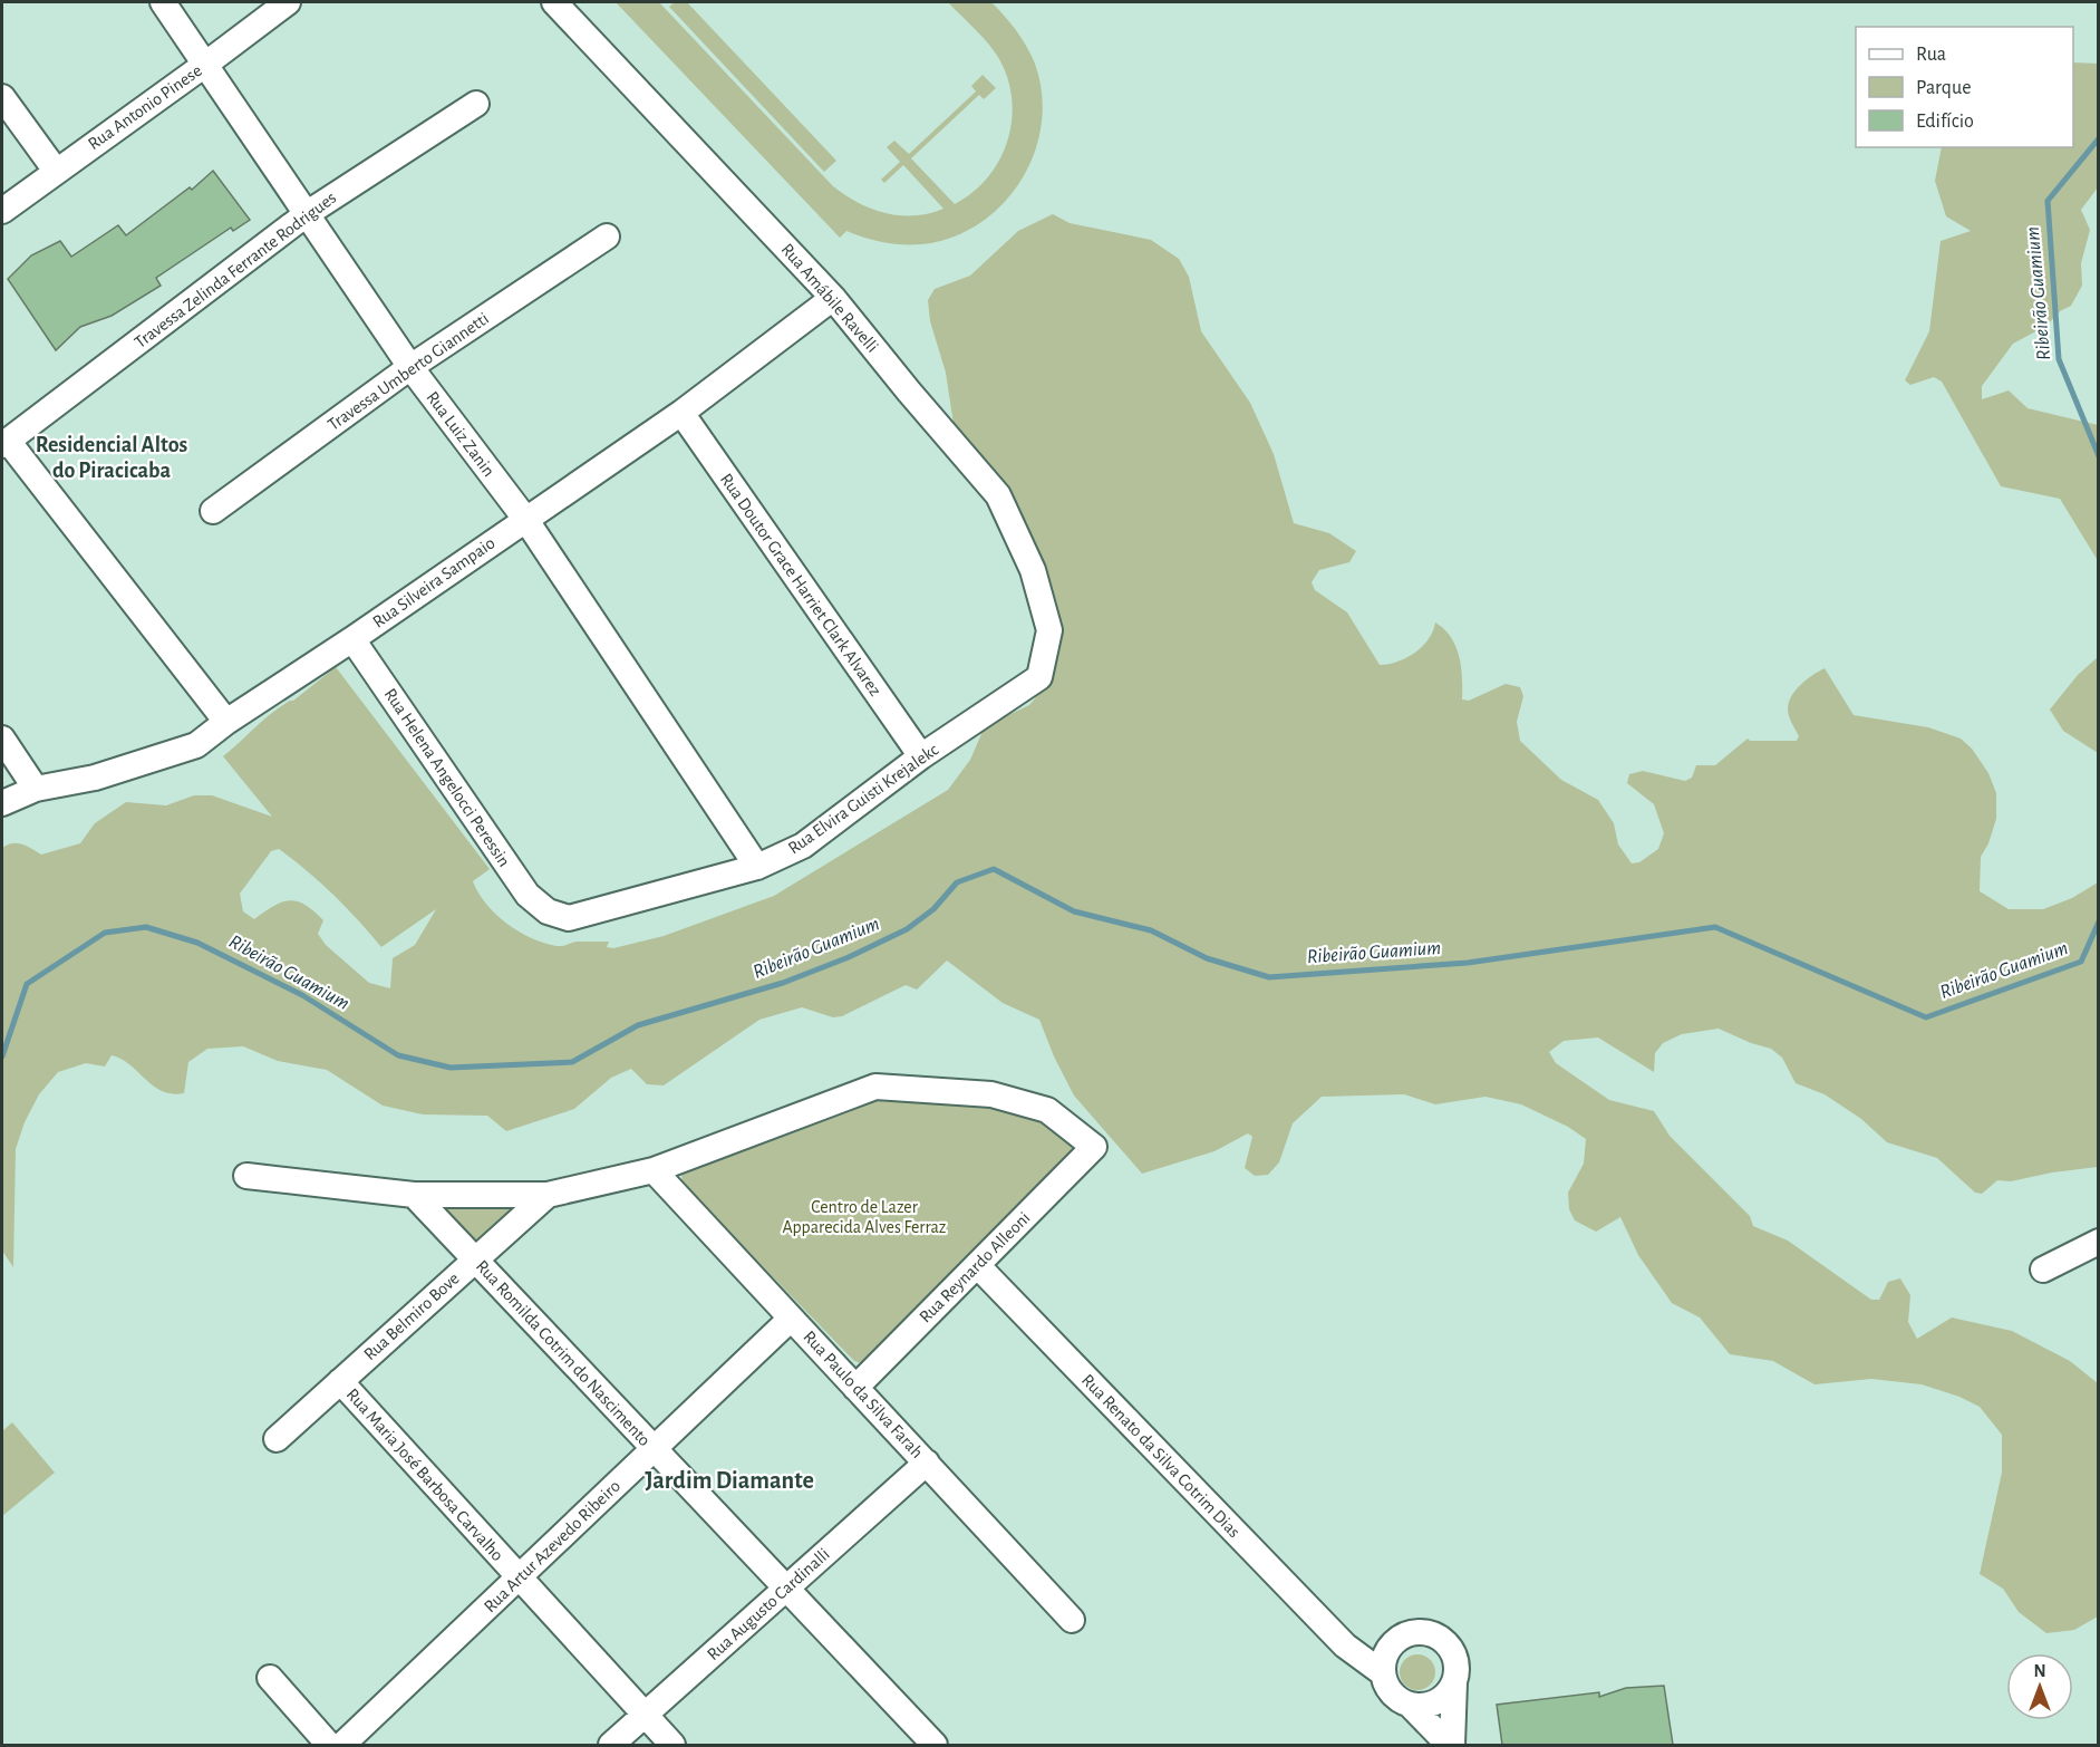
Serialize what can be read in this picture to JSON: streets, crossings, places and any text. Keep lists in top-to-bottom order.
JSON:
{
  "streets": {
    "street": [
      "Rua Antonio Pinese",
      "Travessa Zelinda Ferrante Rodrigues",
      "Rua Amábile Ravelli",
      "Travessa Umberto Giannetti",
      "Rua Luiz Zanin",
      "Rua Silveira Sampaio",
      "Rua Doutor Grace Harriet Clark Alvarez",
      "Rua Helena Angelocci Peressin",
      "Rua Elvira Guisti Krejalekc",
      "Rua Reynardo Alleoni",
      "Rua Belmiro Bove",
      "Rua Romilda Cotrim do Nascimento",
      "Rua Paulo da Silva Farah",
      "Rua Renato da Silva Cotrim Dias",
      "Rua Maria José Barbosa Carvalho",
      "Rua Artur Azevedo Ribeiro",
      "Rua Augusto Cardinalli"
    ]
  },
  "crossings": [
    ["Rua Antonio Pinese", "Rua Luiz Zanin"],
    ["Travessa Zelinda Ferrante Rodrigues", "Rua Luiz Zanin"],
    ["Rua Amábile Ravelli", "Rua Silveira Sampaio"],
    ["Rua Amábile Ravelli", "Rua Elvira Guisti Krejalekc"],
    ["Travessa Umberto Giannetti", "Rua Luiz Zanin"],
    ["Rua Luiz Zanin", "Rua Silveira Sampaio"],
    ["Rua Luiz Zanin", "Rua Elvira Guisti Krejalekc"],
    ["Rua Silveira Sampaio", "Rua Doutor Grace Harriet Clark Alvarez"],
    ["Rua Silveira Sampaio", "Rua Helena Angelocci Peressin"],
    ["Rua Doutor Grace Harriet Clark Alvarez", "Rua Elvira Guisti Krejalekc"],
    ["Rua Helena Angelocci Peressin", "Rua Elvira Guisti Krejalekc"],
    ["Rua Reynardo Alleoni", "Rua Paulo da Silva Farah"],
    ["Rua Reynardo Alleoni", "Rua Renato da Silva Cotrim Dias"],
    ["Rua Belmiro Bove", "Rua Romilda Cotrim do Nascimento"],
    ["Rua Belmiro Bove", "Rua Maria José Barbosa Carvalho"],
    ["Rua Romilda Cotrim do Nascimento", "Rua Artur Azevedo Ribeiro"],
    ["Rua Romilda Cotrim do Nascimento", "Rua Augusto Cardinalli"],
    ["Rua Paulo da Silva Farah", "Rua Artur Azevedo Ribeiro"],
    ["Rua Paulo da Silva Farah", "Rua Augusto Cardinalli"],
    ["Rua Maria José Barbosa Carvalho", "Rua Artur Azevedo Ribeiro"],
    ["Rua Maria José Barbosa Carvalho", "Rua Augusto Cardinalli"]
  ],
  "districts": ["Residencial Altos do Piracicaba", "Jardim Diamante"],
  "water": ["Ribeirão Guamium"],
  "parks": ["Centro de Lazer Apparecida Alves Ferraz"],
  "legend": ["Rua", "Parque", "Edifício"],
  "north": "top"
}
